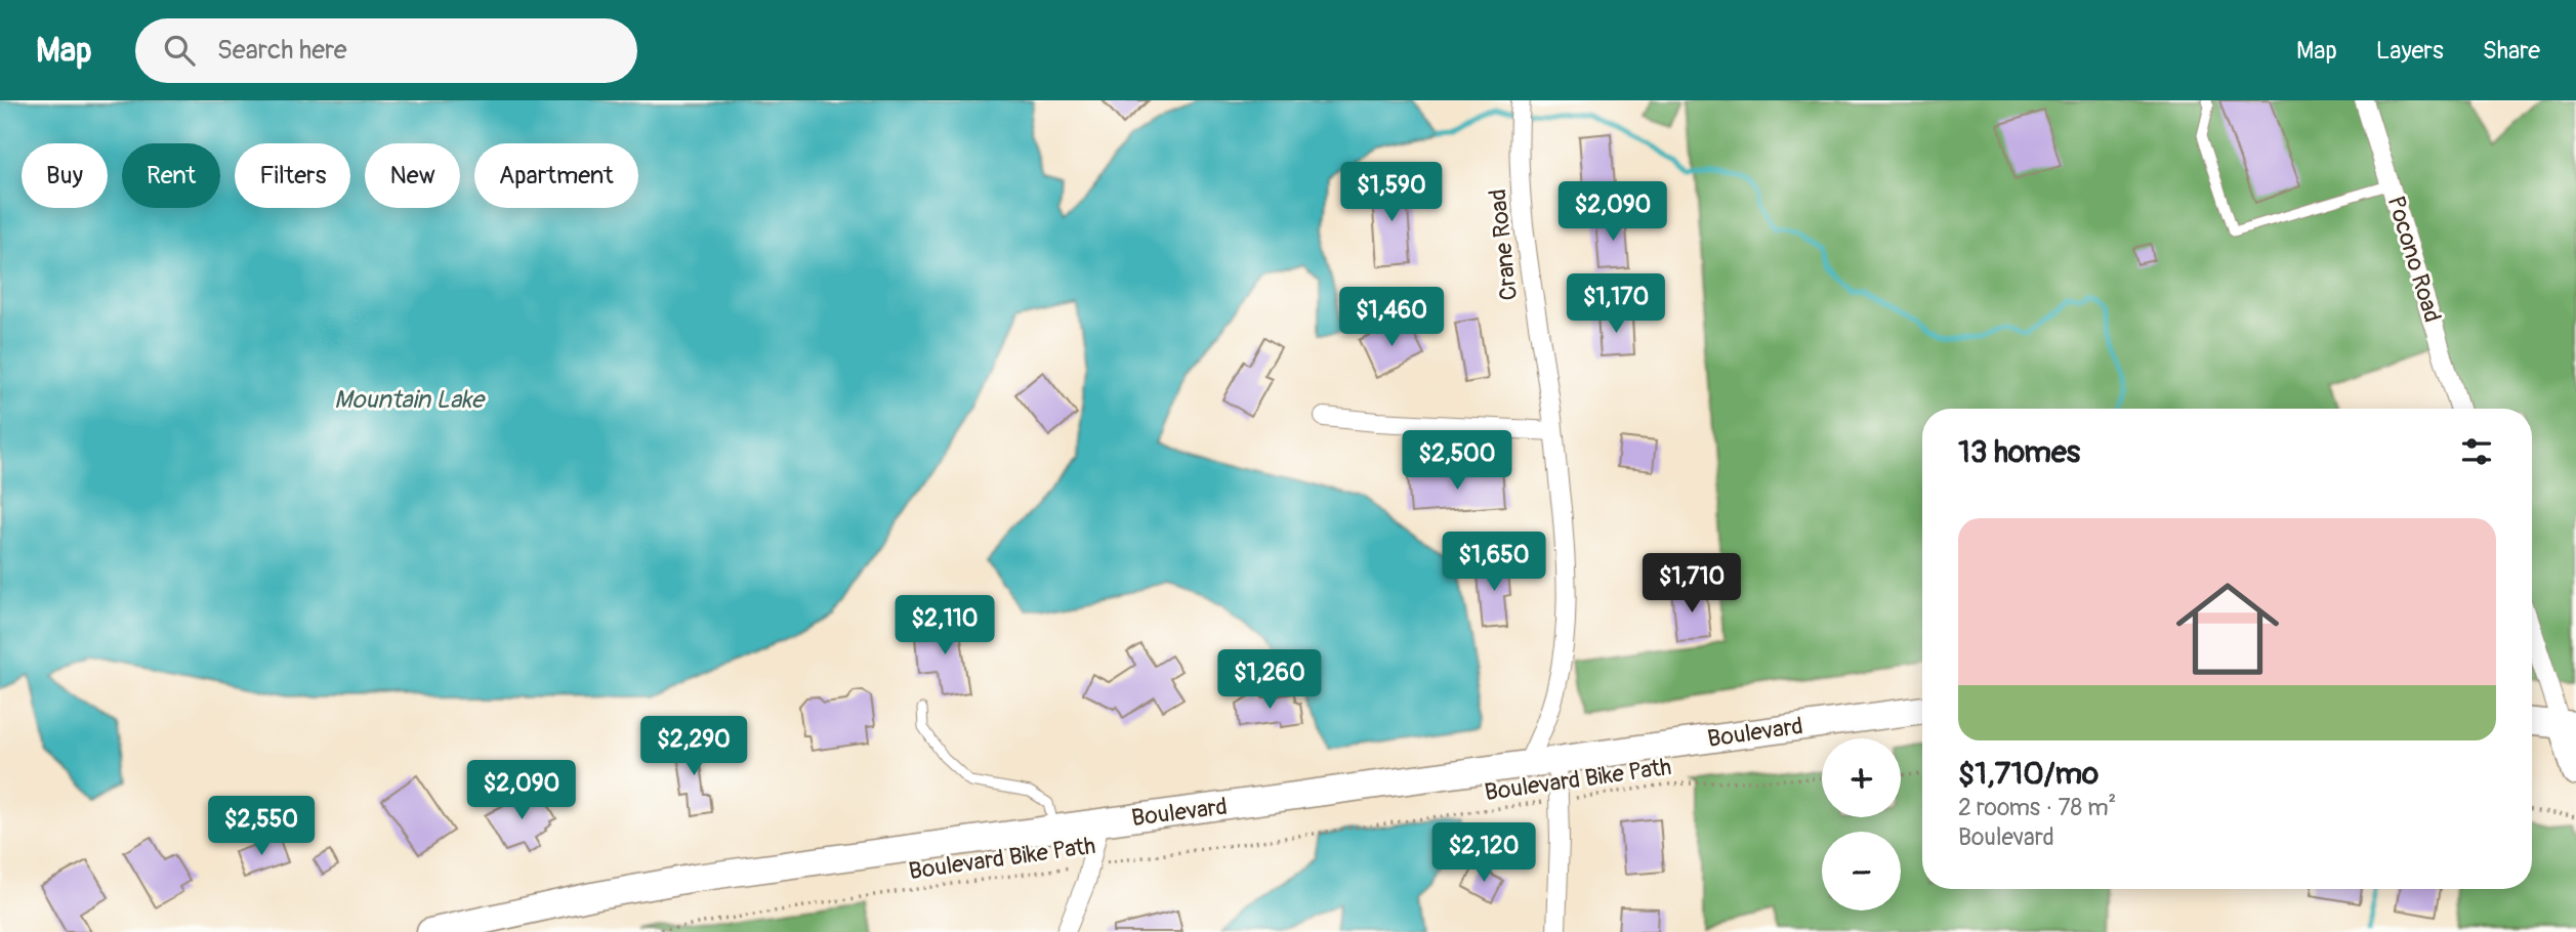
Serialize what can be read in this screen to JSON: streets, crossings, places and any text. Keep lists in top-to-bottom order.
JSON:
{
  "streets": {
    "main road": ["Boulevard"],
    "street": ["Crane Road", "Pocono Road"],
    "path": ["Boulevard Bike Path"]
  },
  "crossings": [
    ["Crane Road", "Boulevard"]
  ],
  "water": ["Mountain Lake"],
  "page": {
    "header": "Map",
    "search": "Search here",
    "nav": ["Map", "Layers", "Share"],
    "chip": [
      "Buy",
      "Rent",
      "Filters",
      "New",
      "Apartment"
    ],
    "price": [
      "$1,590",
      "$2,090",
      "$1,170",
      "$1,460",
      "$2,500",
      "$1,650",
      "$1,710",
      "$2,110",
      "$1,260",
      "$2,290",
      "$2,090",
      "$2,550",
      "$2,120"
    ],
    "heading": "13 homes",
    "list": [
      {
        "name": "$1,710/mo",
        "note": "2 rooms · 78 m² · Boulevard"
      }
    ],
    "map_buttons": ["+", "−"]
  }
}
